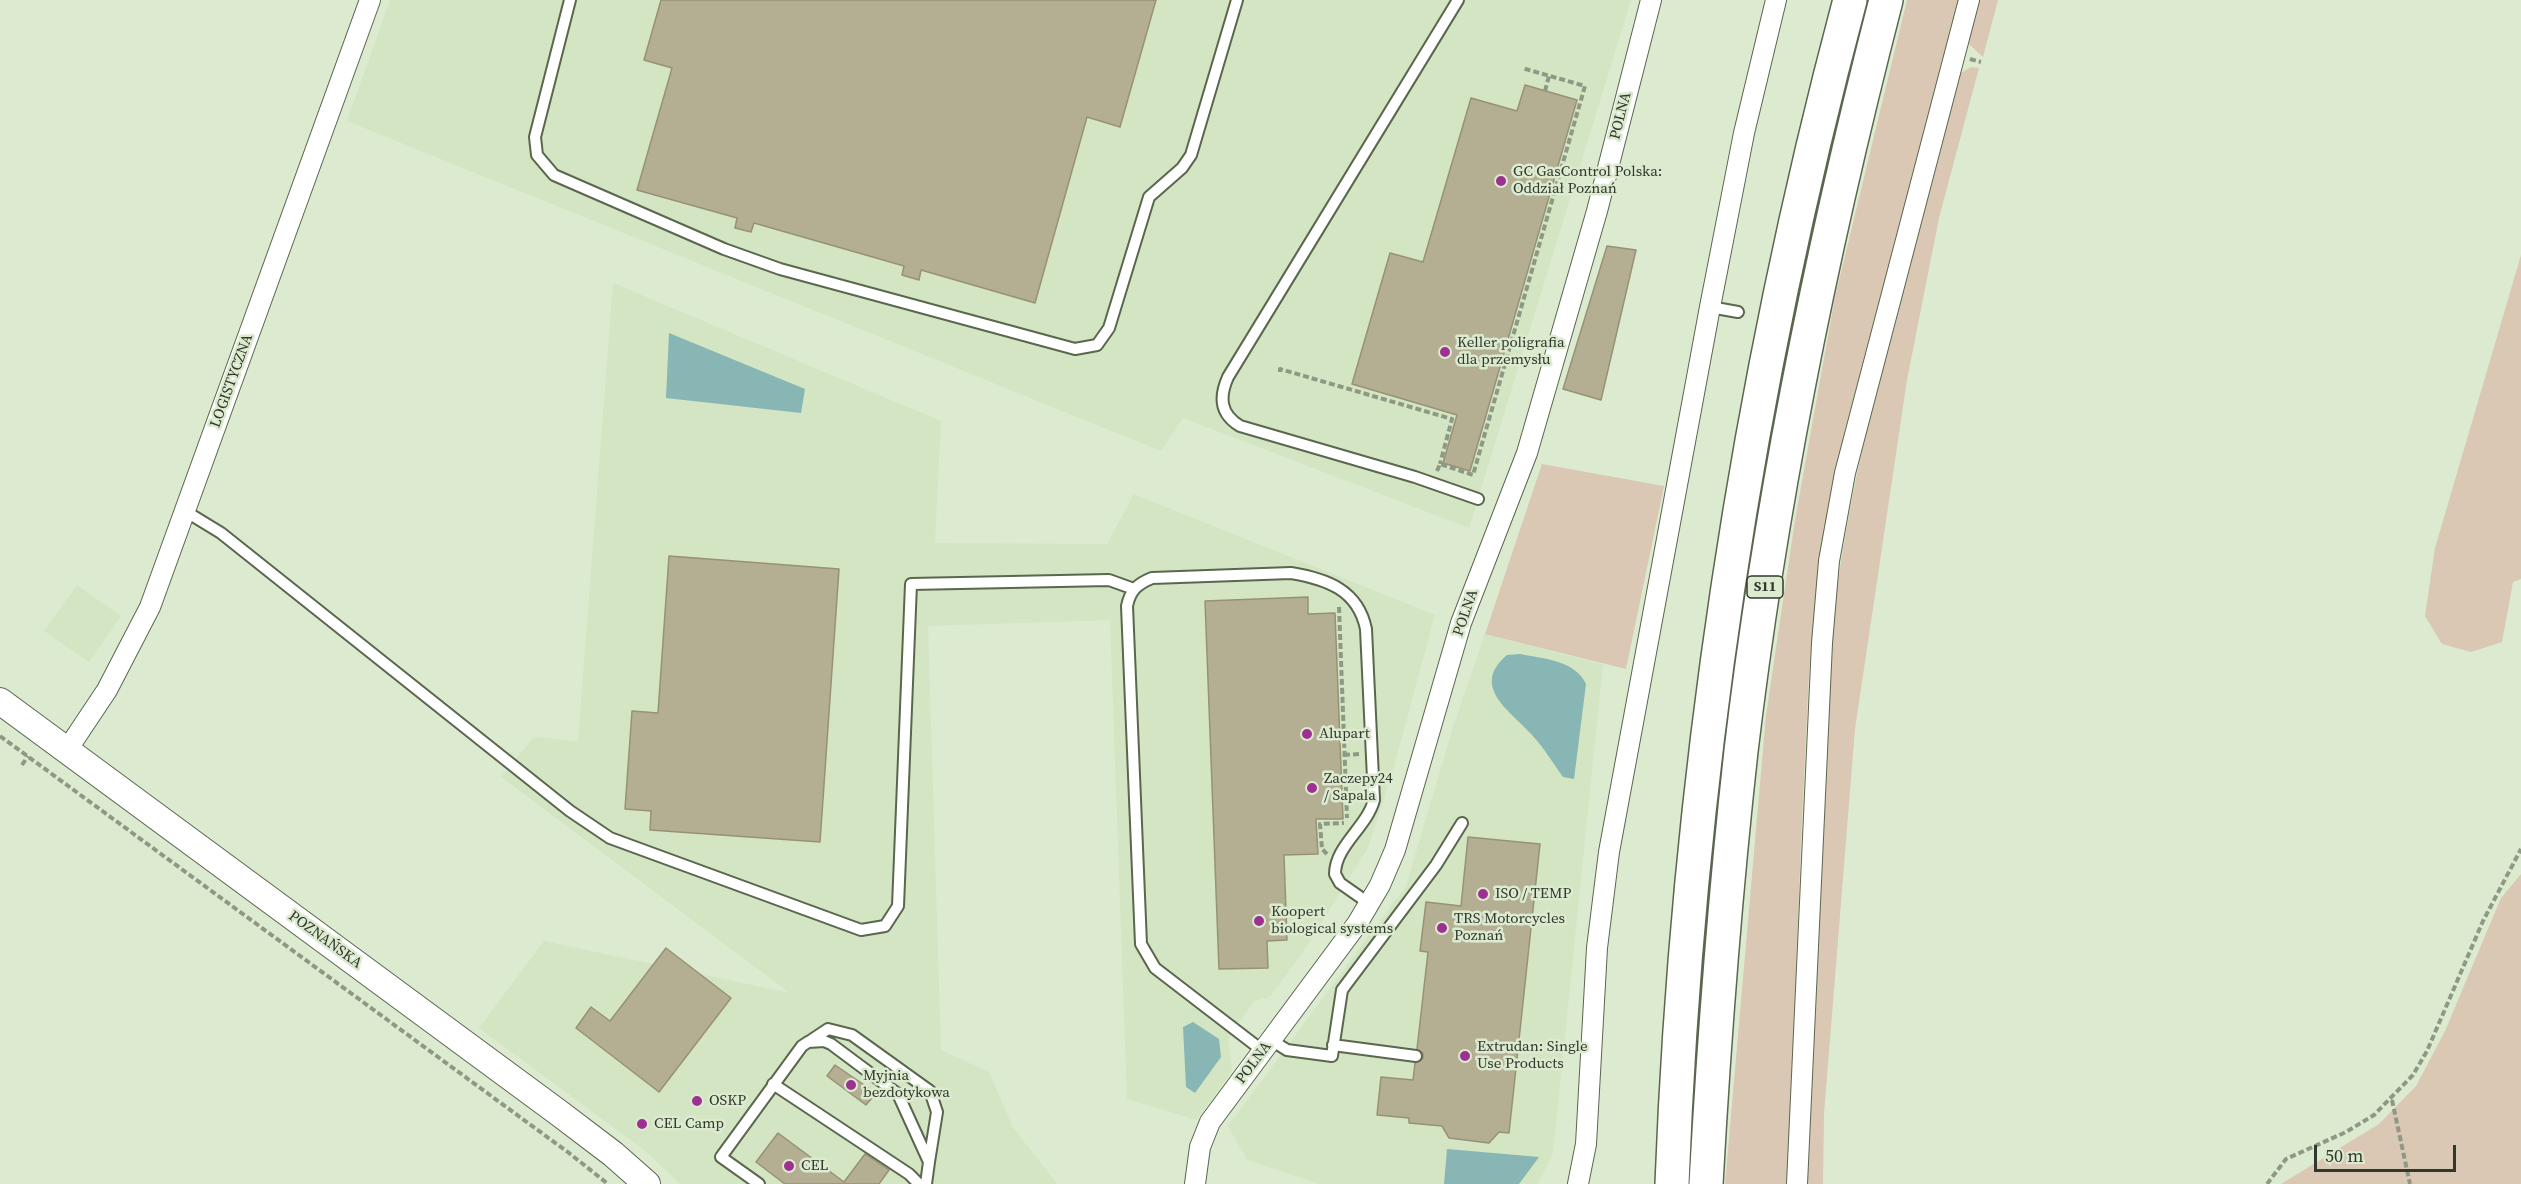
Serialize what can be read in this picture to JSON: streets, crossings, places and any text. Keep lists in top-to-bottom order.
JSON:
{
  "streets": {
    "highway": ["S11"],
    "street": ["POLNA", "LOGISTYCZNA", "POZNAŃSKA"]
  },
  "crossings": [
    ["LOGISTYCZNA", "POZNAŃSKA"]
  ],
  "places": [
    "GC GasControl Polska: Oddział Poznań",
    "Keller poligrafia dla przemysłu",
    "Alupart",
    "Zaczepy24 / Sapala",
    "ISO / TEMP",
    "Koopert biological systems",
    "TRS Motorcycles Poznań",
    "Extrudan: Single Use Products",
    "Myjnia bezdotykowa",
    "OSKP",
    "CEL Camp",
    "CEL"
  ],
  "scale_bar": "50 m"
}
